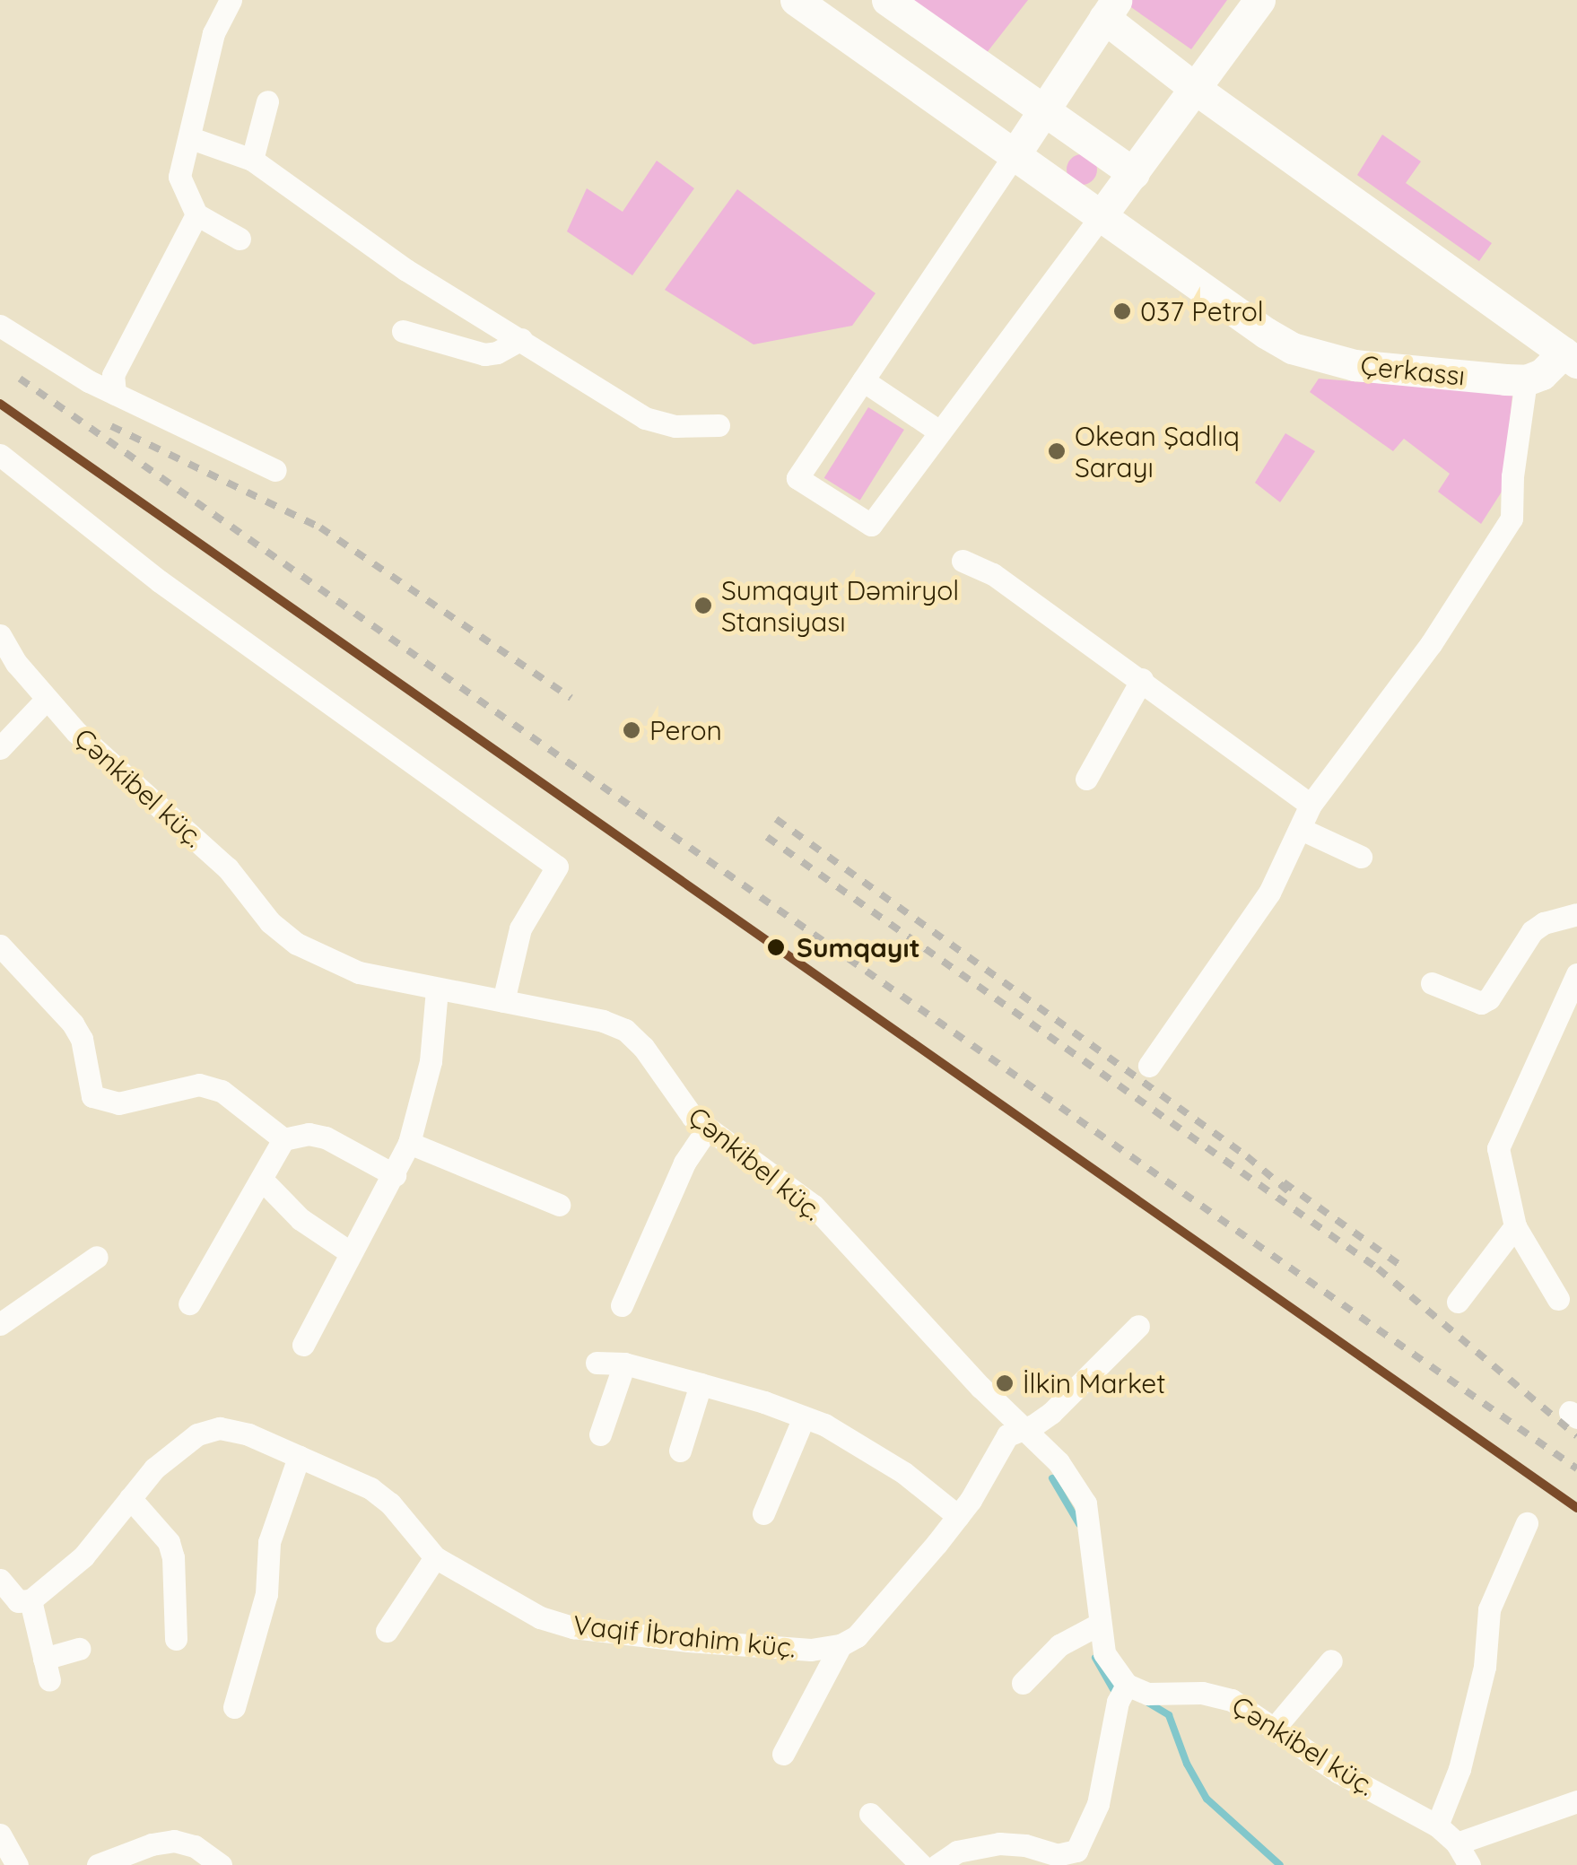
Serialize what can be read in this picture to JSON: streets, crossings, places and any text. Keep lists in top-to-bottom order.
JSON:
{
  "streets": {
    "street": ["Çerkassı", "Çənkibel küç.", "Vaqif İbrahim küç."]
  },
  "places": [
    "037 Petrol",
    "Okean Şadlıq Sarayı",
    "Sumqayıt Dəmiryol Stansiyası",
    "Peron",
    "Sumqayıt",
    "İlkin Market"
  ]
}
